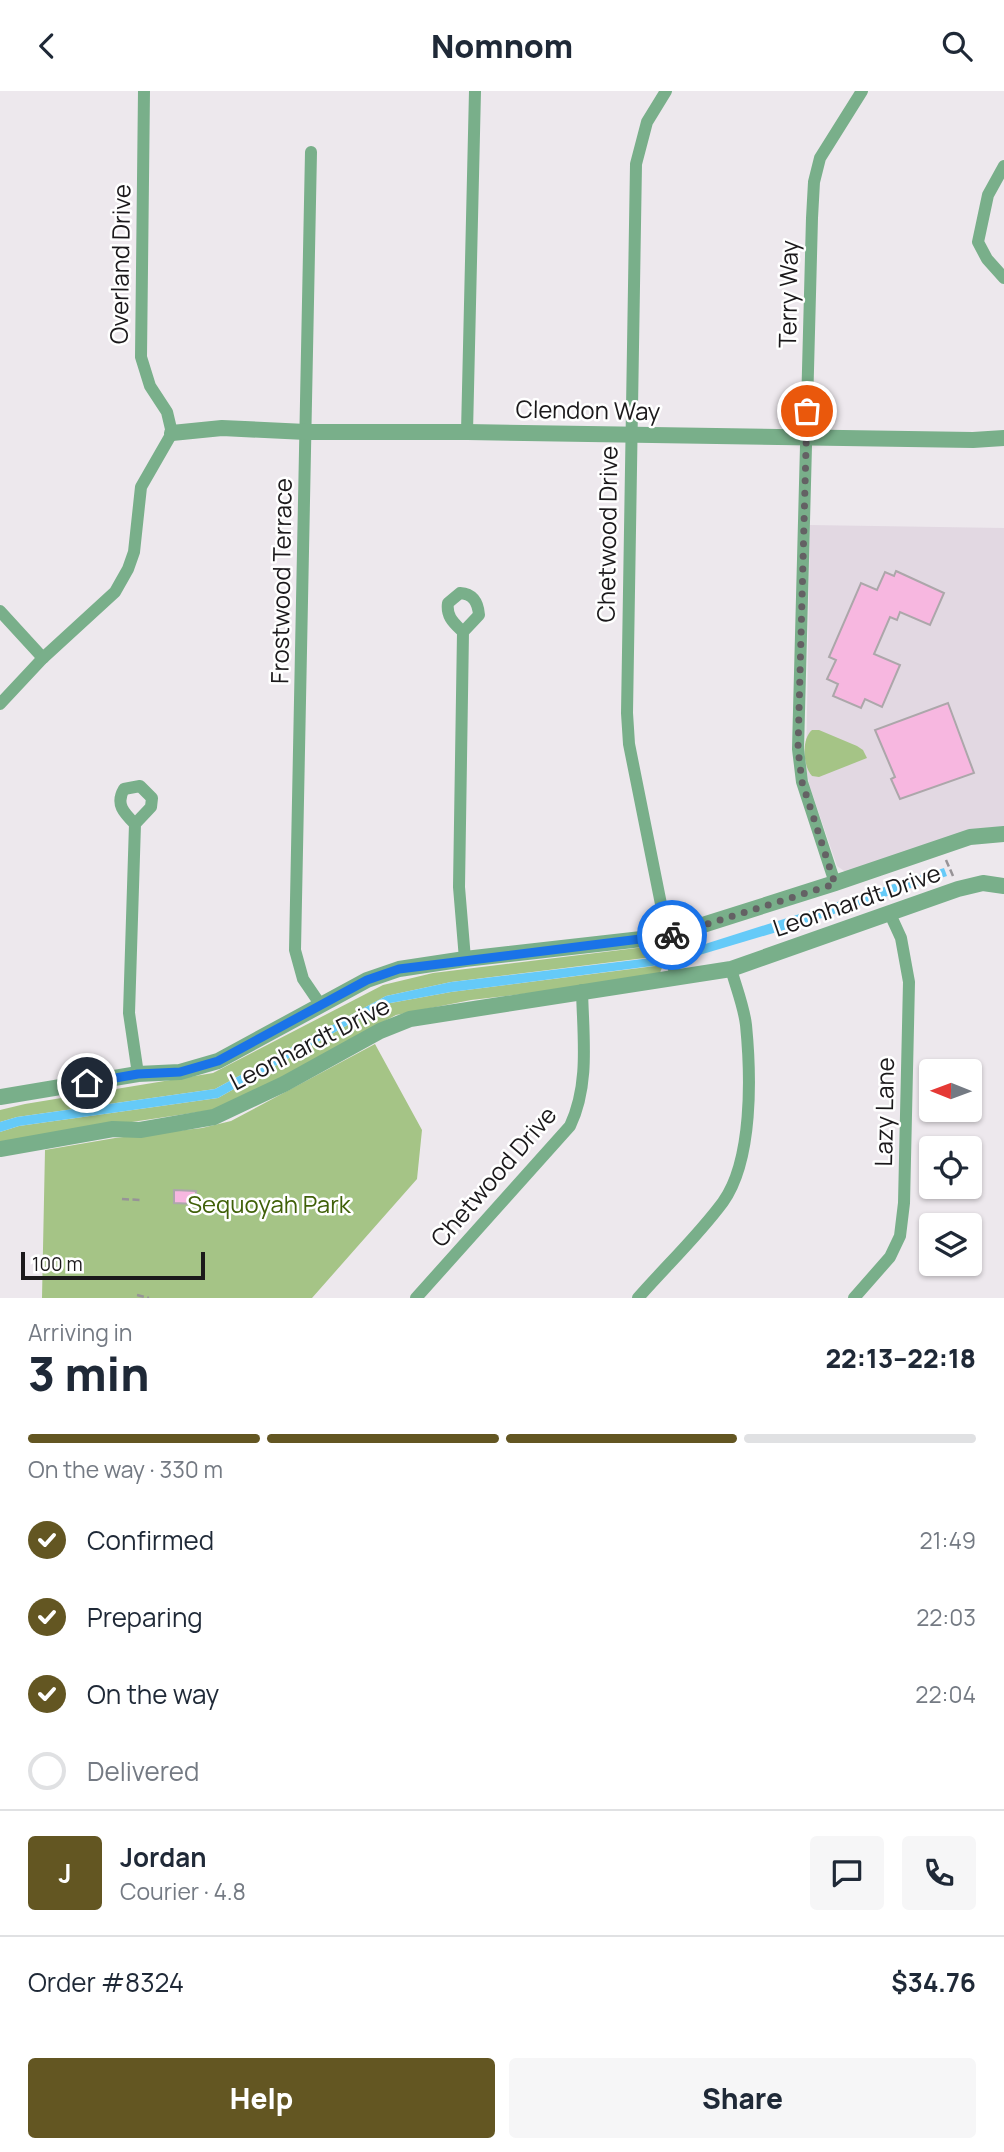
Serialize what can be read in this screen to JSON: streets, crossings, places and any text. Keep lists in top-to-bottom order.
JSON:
{
  "streets": {
    "street": [
      "Overland Drive",
      "Terry Way",
      "Clendon Way",
      "Chetwood Drive",
      "Frostwood Terrace",
      "Leonhardt Drive",
      "Lazy Lane"
    ]
  },
  "crossings": [
    ["Overland Drive", "Clendon Way"],
    ["Terry Way", "Clendon Way"],
    ["Terry Way", "Leonhardt Drive"],
    ["Clendon Way", "Chetwood Drive"],
    ["Clendon Way", "Frostwood Terrace"],
    ["Chetwood Drive", "Leonhardt Drive"],
    ["Frostwood Terrace", "Leonhardt Drive"],
    ["Leonhardt Drive", "Lazy Lane"]
  ],
  "parks": ["Sequoyah Park"],
  "scale_bar": "100 m",
  "north": "left",
  "page": {
    "header": "Nomnom",
    "scale": "100 m",
    "heading": ["3 min", "Arriving in", "22:13–22:18"],
    "panel": [
      "Jordan",
      "Courier · 4.8",
      "Order #8324",
      "$34.76"
    ],
    "bar": "On the way · 330 m",
    "list": [
      ["Confirmed", "21:49"],
      ["Preparing", "22:03"],
      ["On the way", "22:04"],
      "Delivered"
    ],
    "round": "J",
    "buttons": ["Help", "Share"]
  }
}
